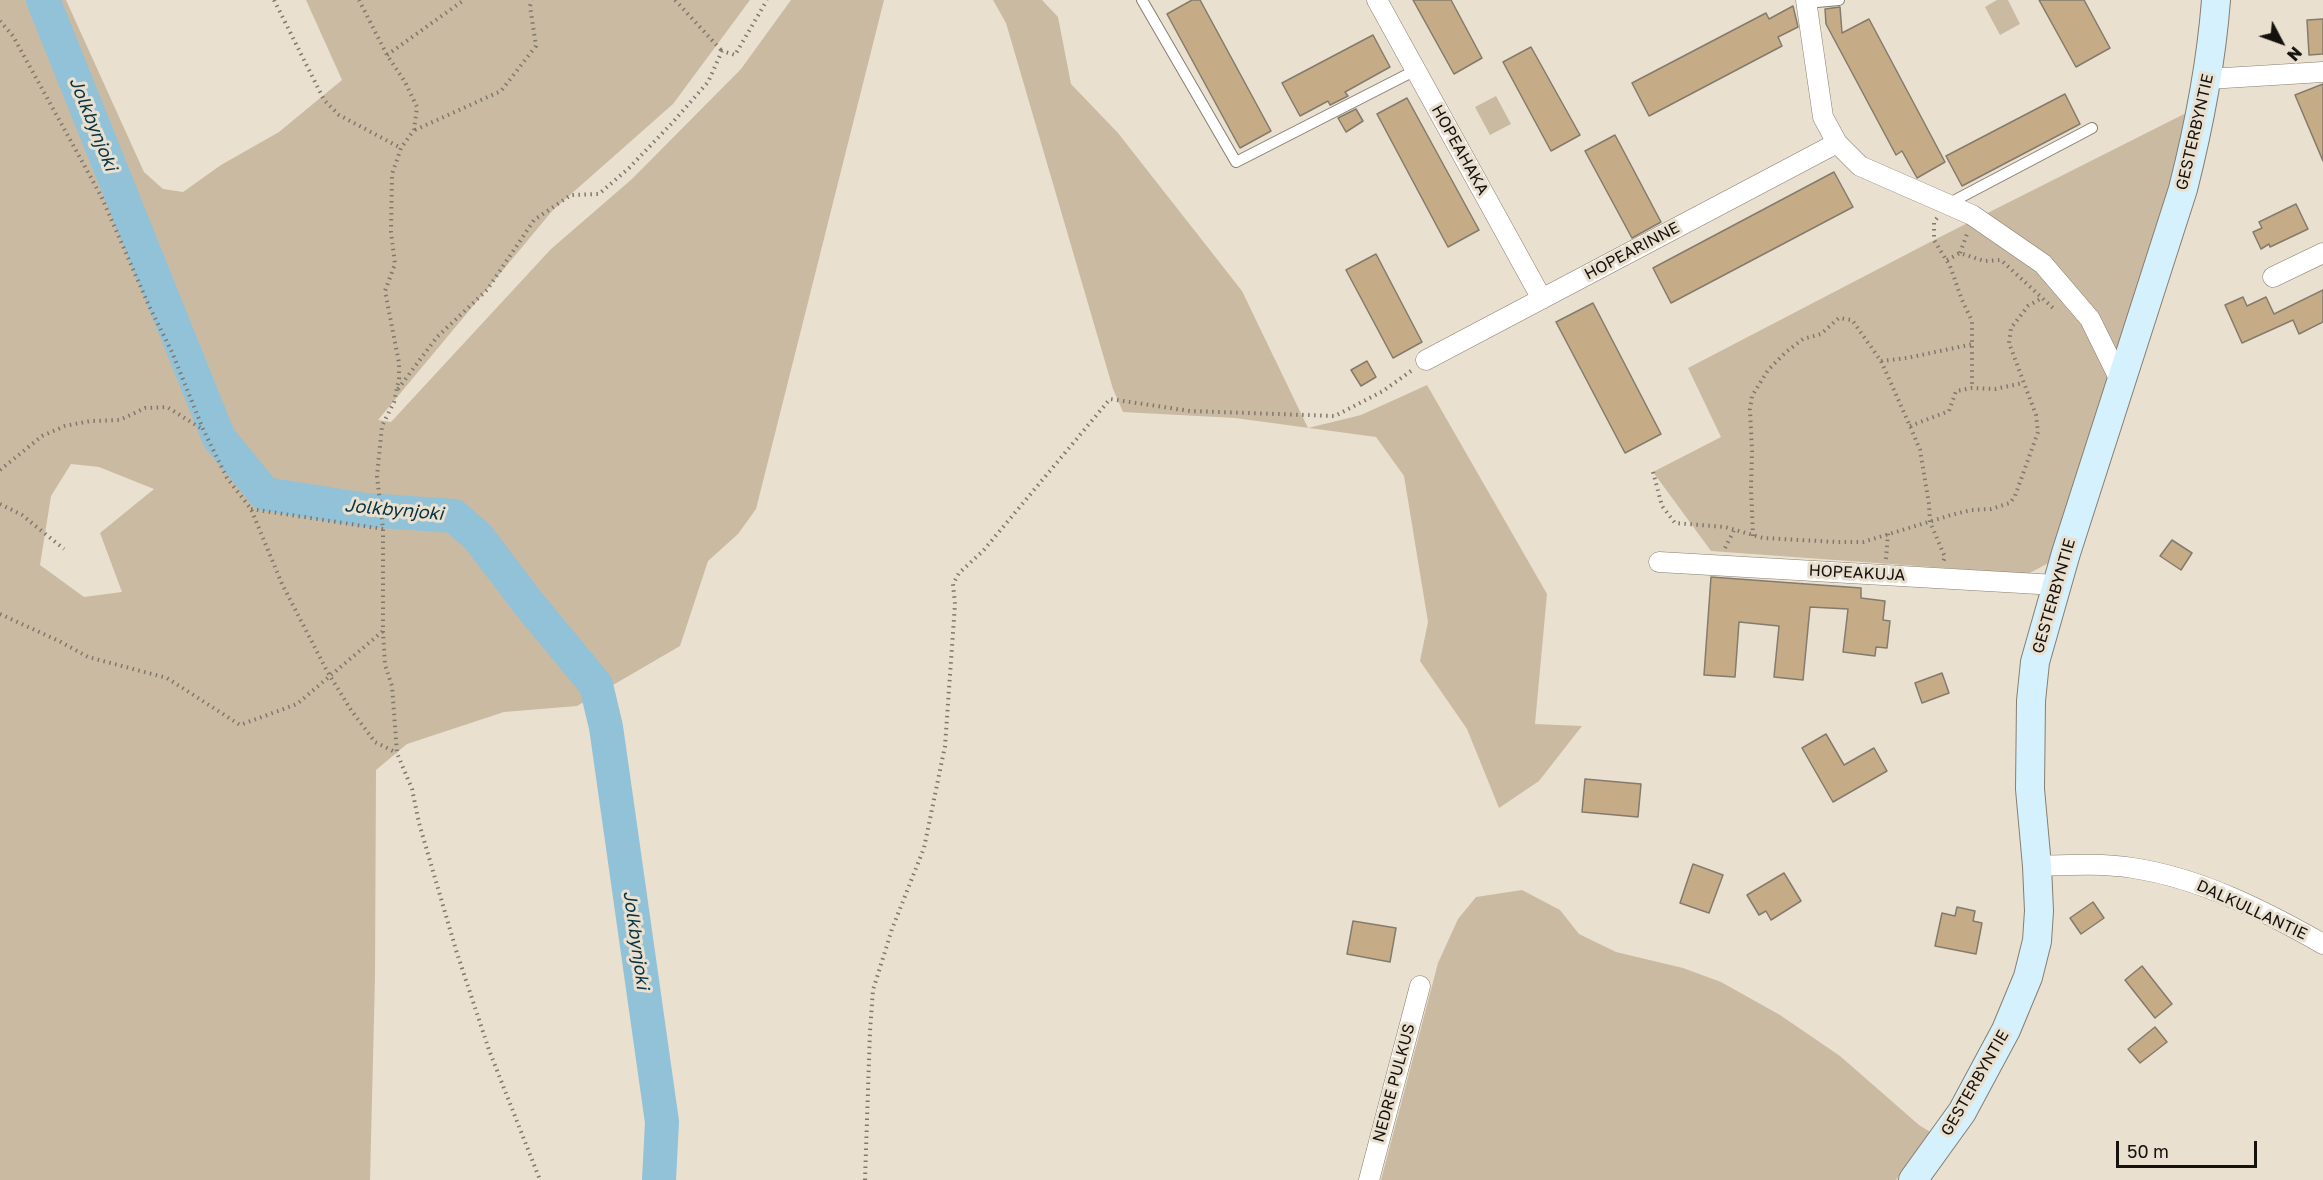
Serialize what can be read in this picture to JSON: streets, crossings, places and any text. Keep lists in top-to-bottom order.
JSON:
{
  "streets": {
    "street": [
      "GESTERBYNTIE",
      "HOPEAHAKA",
      "HOPEARINNE",
      "HOPEAKUJA",
      "DALKULLANTIE",
      "NEDRE PULKUS"
    ]
  },
  "crossings": [
    ["GESTERBYNTIE", "HOPEAKUJA"],
    ["GESTERBYNTIE", "DALKULLANTIE"],
    ["HOPEAHAKA", "HOPEARINNE"]
  ],
  "water": ["Jolkbynjoki"],
  "scale_bar": "50 m",
  "north": "bottom right"
}
